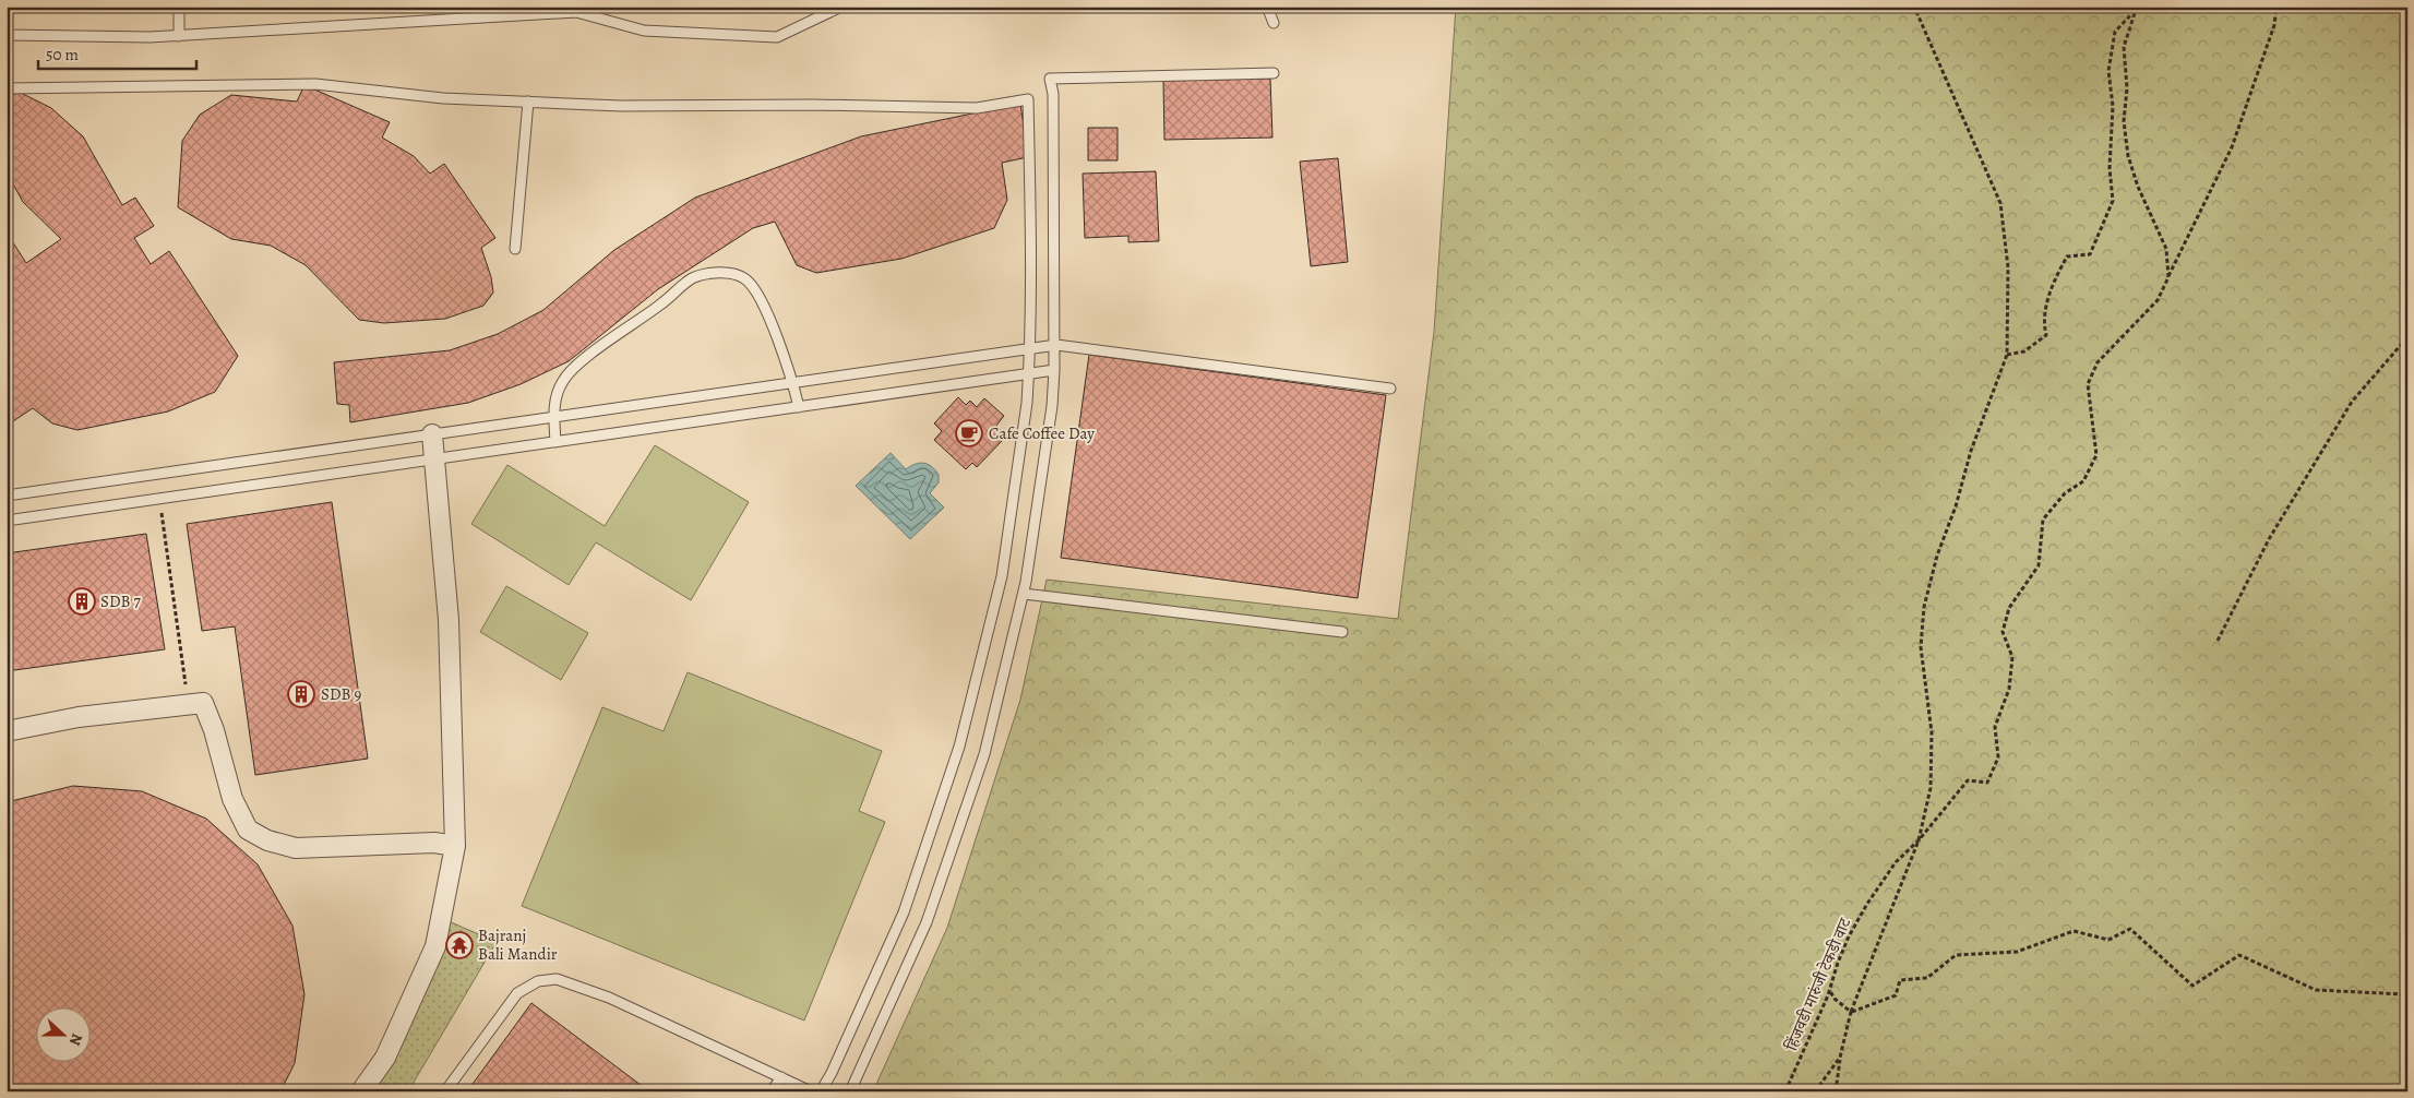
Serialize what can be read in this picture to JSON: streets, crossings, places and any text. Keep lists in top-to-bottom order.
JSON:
{
  "streets": {
    "path": ["हिंजवडी मारुंजी टेकडी वाट"]
  },
  "places": {
    "cafe": ["Cafe Coffee Day"],
    "building": ["SDB 7", "SDB 9"],
    "temple": ["Bajranj Bali Mandir"]
  },
  "scale_bar": "50 m",
  "north": "right"
}
